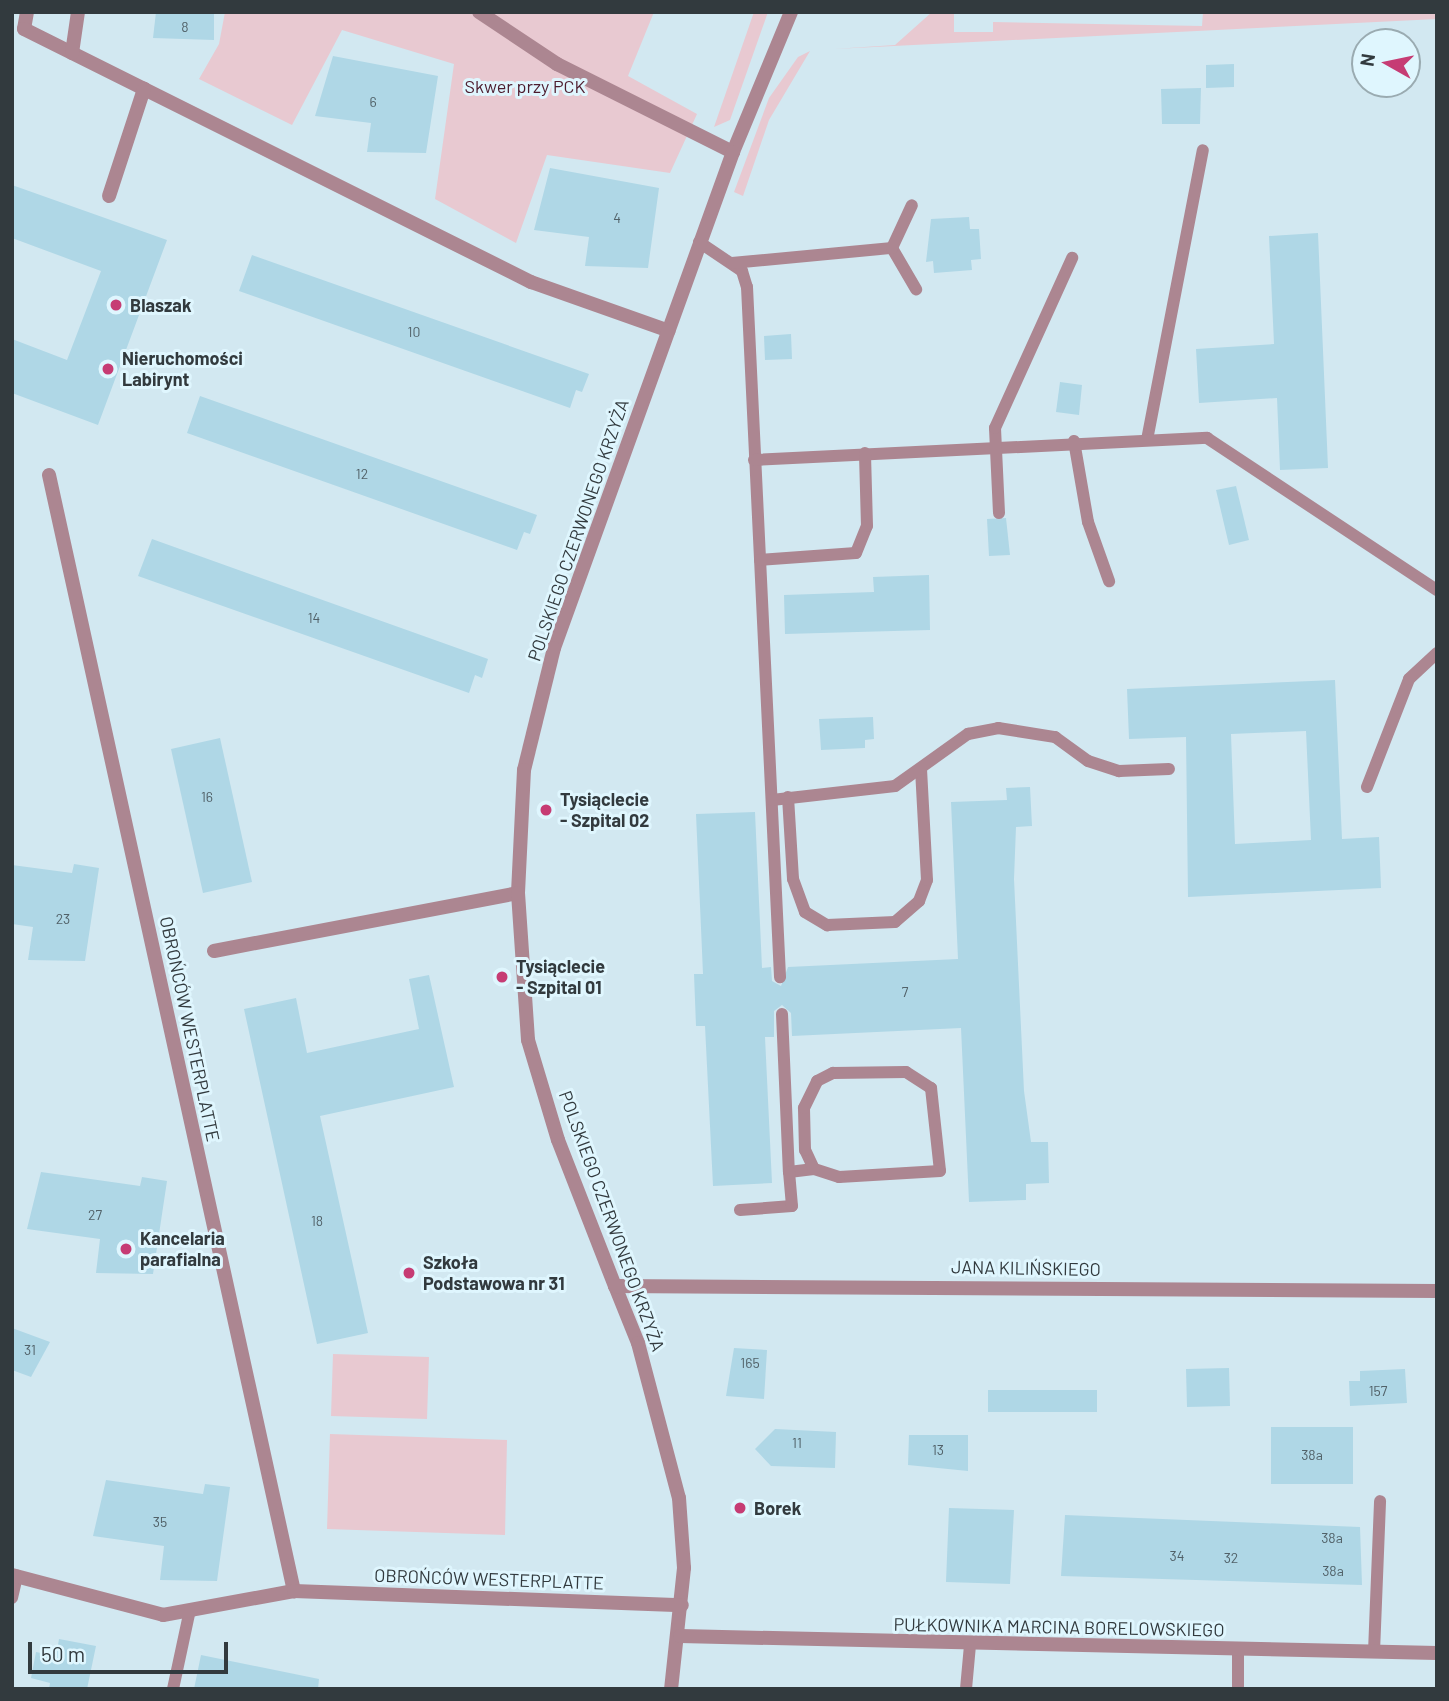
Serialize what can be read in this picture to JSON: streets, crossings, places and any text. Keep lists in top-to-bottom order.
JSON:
{
  "streets": {
    "street": [
      "POLSKIEGO CZERWONEGO KRZYŻA",
      "OBROŃCÓW WESTERPLATTE",
      "JANA KILIŃSKIEGO",
      "PUŁKOWNIKA MARCINA BORELOWSKIEGO"
    ]
  },
  "crossings": [
    ["POLSKIEGO CZERWONEGO KRZYŻA", "OBROŃCÓW WESTERPLATTE"],
    ["POLSKIEGO CZERWONEGO KRZYŻA", "JANA KILIŃSKIEGO"],
    ["POLSKIEGO CZERWONEGO KRZYŻA", "PUŁKOWNIKA MARCINA BORELOWSKIEGO"]
  ],
  "parks": ["Skwer przy PCK"],
  "places": [
    "Blaszak",
    "Nieruchomości Labirynt",
    "Tysiąclecie - Szpital 02",
    "Tysiąclecie - Szpital 01",
    "Kancelaria parafialna",
    "Szkoła Podstawowa nr 31",
    "Borek"
  ],
  "house_numbers": [
    "8",
    "6",
    "4",
    "10",
    "12",
    "14",
    "16",
    "23",
    "7",
    "27",
    "18",
    "31",
    "165",
    "157",
    "11",
    "13",
    "38a",
    "35",
    "38a",
    "34",
    "32",
    "38a"
  ],
  "scale_bar": "50 m",
  "north": "left"
}
